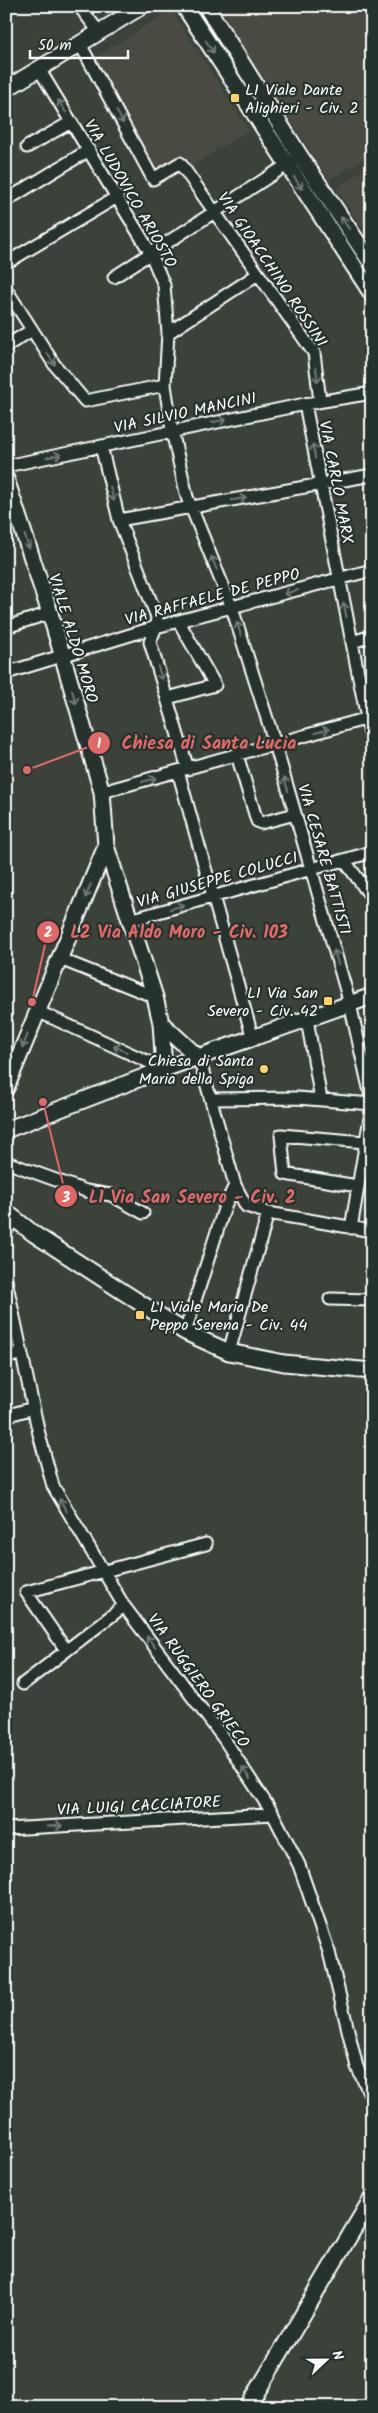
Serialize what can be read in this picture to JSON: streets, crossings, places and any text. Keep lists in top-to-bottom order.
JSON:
{
  "streets": {
    "street": [
      "VIA LUDOVICO ARIOSTO",
      "VIA GIOACCHINO ROSSINI",
      "VIA SILVIO MANCINI",
      "VIA CARLO MARX",
      "VIA RAFFAELE DE PEPPO",
      "VIALE ALDO MORO",
      "VIA CESARE BATTISTI",
      "VIA GIUSEPPE COLUCCI",
      "VIA RUGGIERO GRIECO",
      "VIA LUIGI CACCIATORE"
    ]
  },
  "crossings": [
    ["VIA LUDOVICO ARIOSTO", "VIA SILVIO MANCINI"],
    ["VIA LUDOVICO ARIOSTO", "VIA CESARE BATTISTI"],
    ["VIA GIOACCHINO ROSSINI", "VIA SILVIO MANCINI"],
    ["VIA SILVIO MANCINI", "VIA CARLO MARX"],
    ["VIA CARLO MARX", "VIA RAFFAELE DE PEPPO"],
    ["VIA RAFFAELE DE PEPPO", "VIALE ALDO MORO"],
    ["VIA RAFFAELE DE PEPPO", "VIA CESARE BATTISTI"],
    ["VIA CESARE BATTISTI", "VIA GIUSEPPE COLUCCI"],
    ["VIA RUGGIERO GRIECO", "VIA LUIGI CACCIATORE"]
  ],
  "one_way": ["VIA CARLO MARX", "VIA RUGGIERO GRIECO", "VIA LUIGI CACCIATORE"],
  "places": {
    "transit": ["L1 Viale Dante Alighieri - Civ. 2", "L1 Via San Severo - Civ. 42", "L1 Viale Maria De Peppo Serena - Civ. 44"],
    "other": [
      "Chiesa di Santa Lucia",
      "L2 Via Aldo Moro - Civ. 103",
      "Chiesa di Santa Maria della Spiga",
      "L1 Via San Severo - Civ. 2"
    ]
  },
  "scale_bar": "50 m",
  "north": "right"
}
